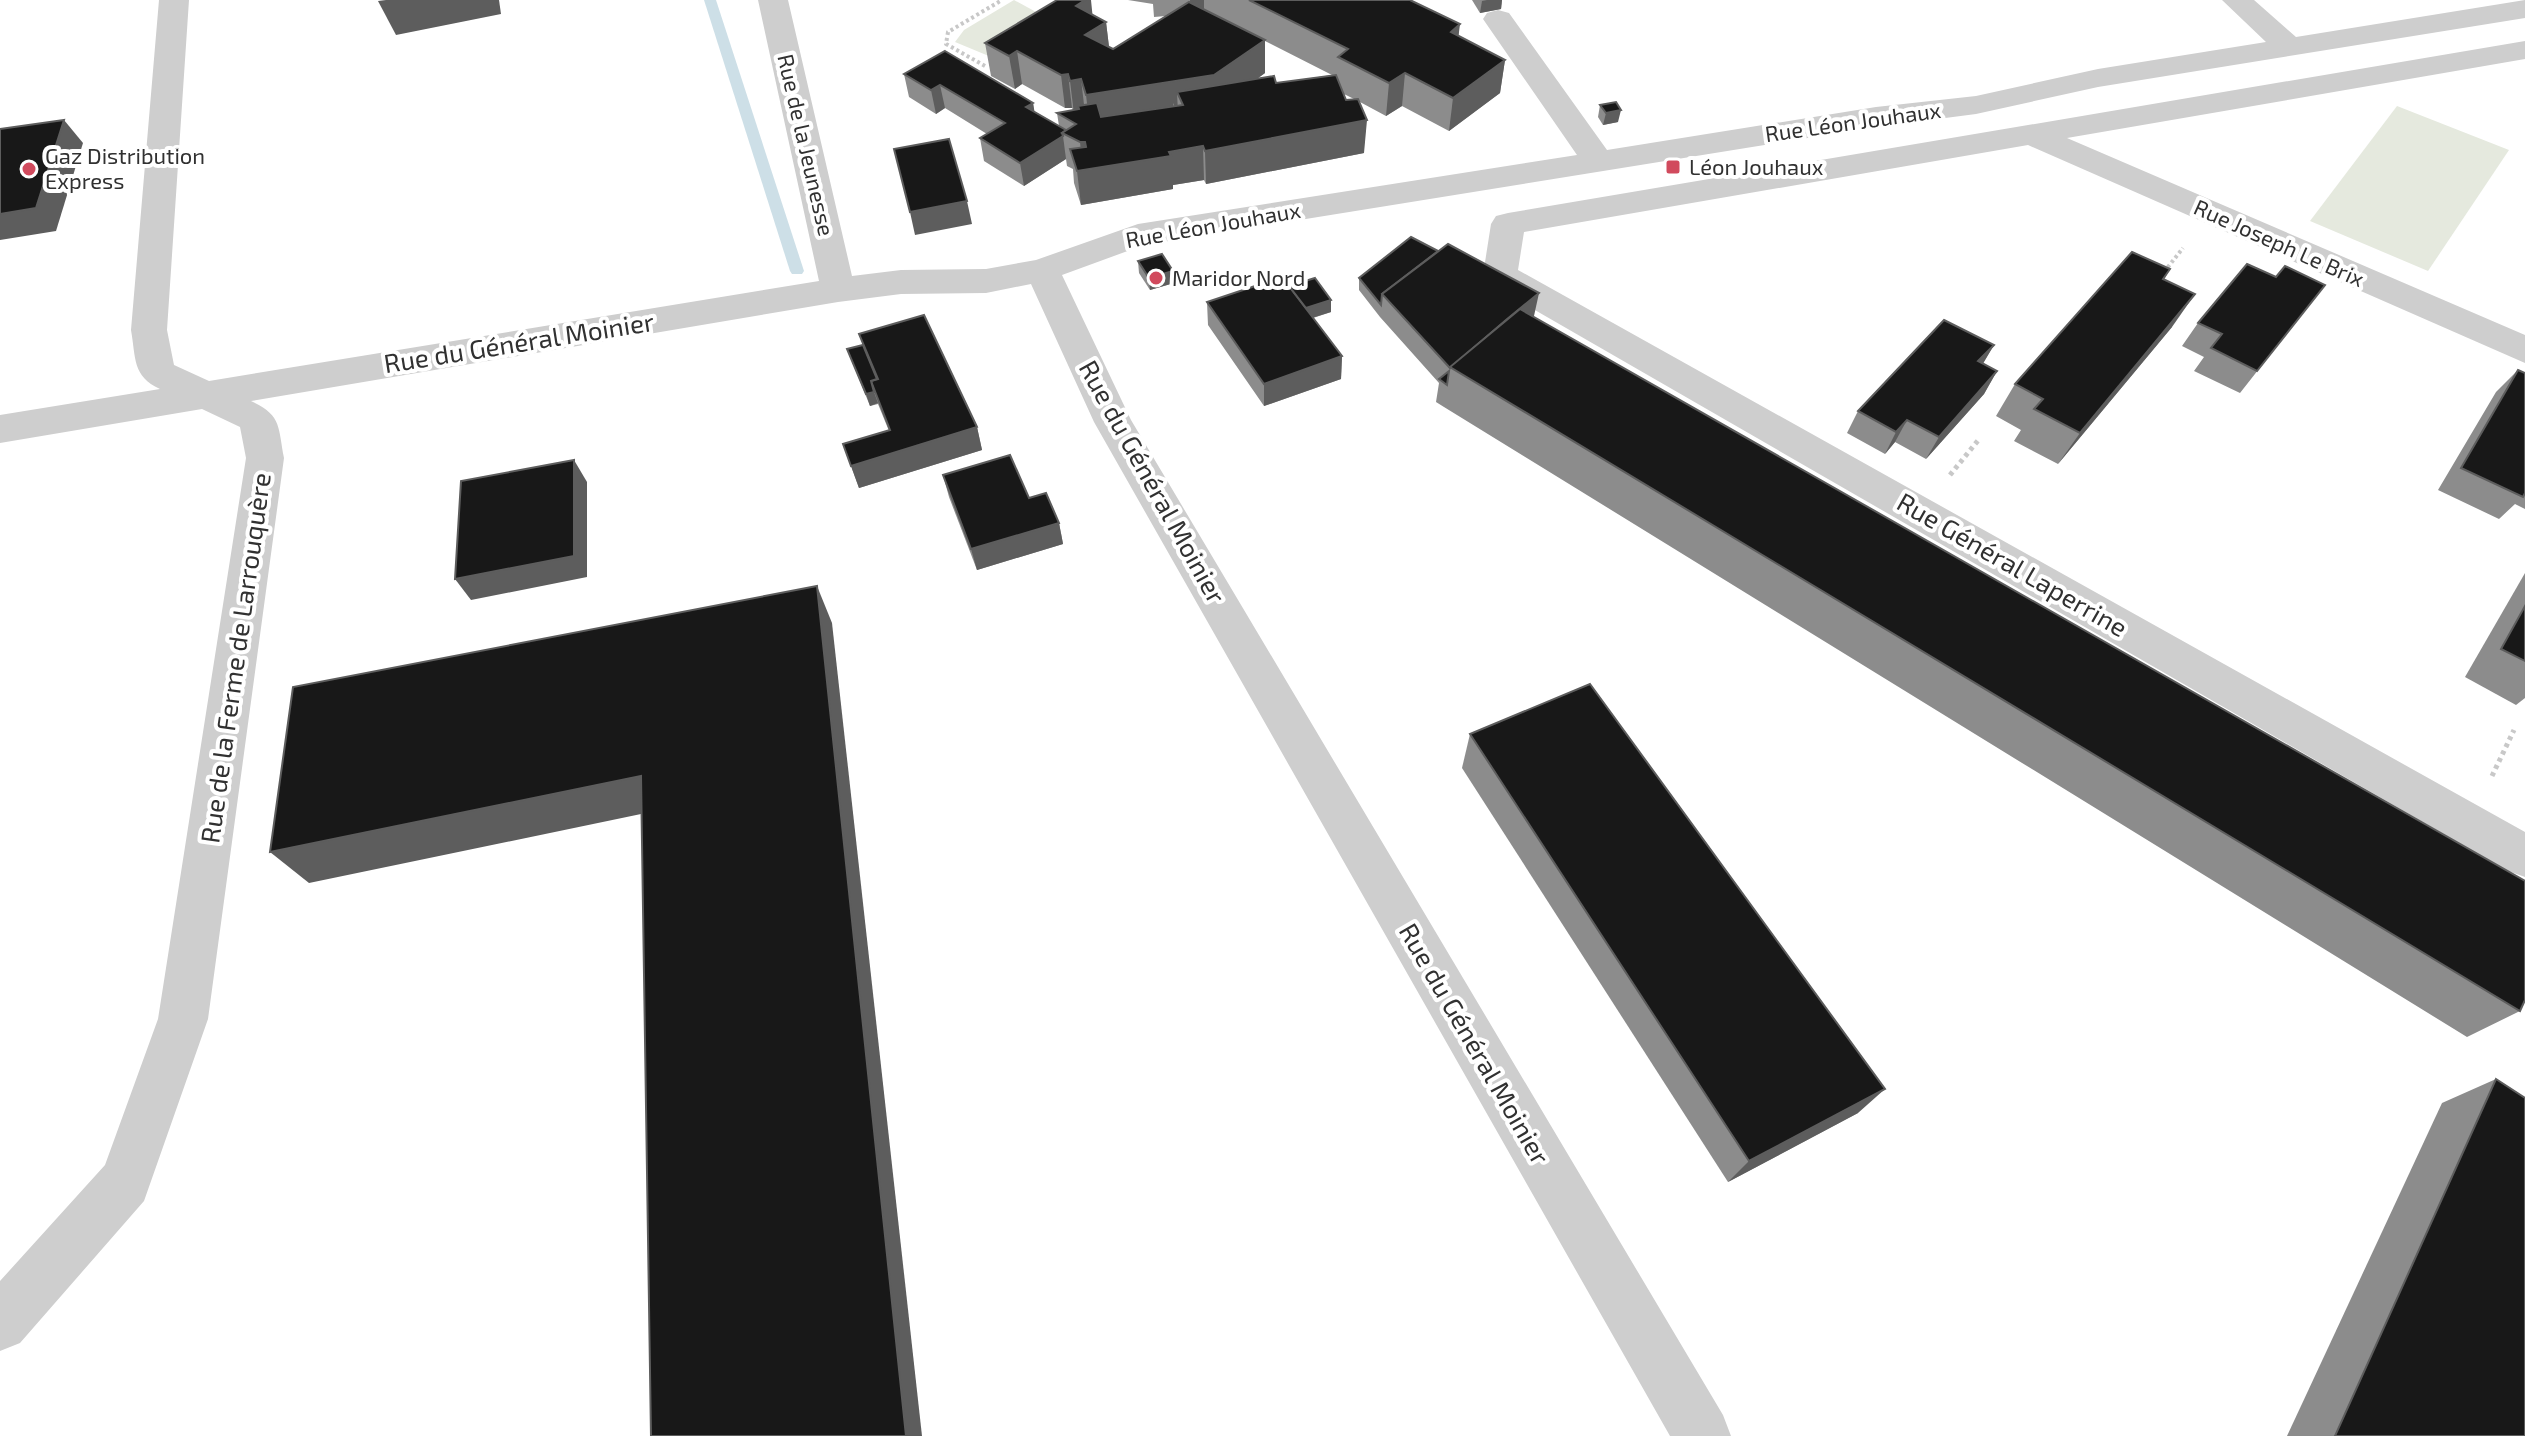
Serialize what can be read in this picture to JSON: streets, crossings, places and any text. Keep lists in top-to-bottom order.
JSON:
{
  "streets": {
    "street": [
      "Rue Léon Jouhaux",
      "Rue de la Jeunesse",
      "Rue Joseph Le Brix",
      "Rue du Général Moinier",
      "Rue Général Laperrine",
      "Rue de la Ferme de Larrouquère"
    ]
  },
  "crossings": [
    ["Rue Léon Jouhaux", "Rue du Général Moinier"],
    ["Rue de la Jeunesse", "Rue du Général Moinier"],
    ["Rue Joseph Le Brix", "Rue Général Laperrine"],
    ["Rue du Général Moinier", "Rue de la Ferme de Larrouquère"]
  ],
  "places": {
    "transit": ["Léon Jouhaux"],
    "other": ["Gaz Distribution Express", "Maridor Nord"]
  }
}
